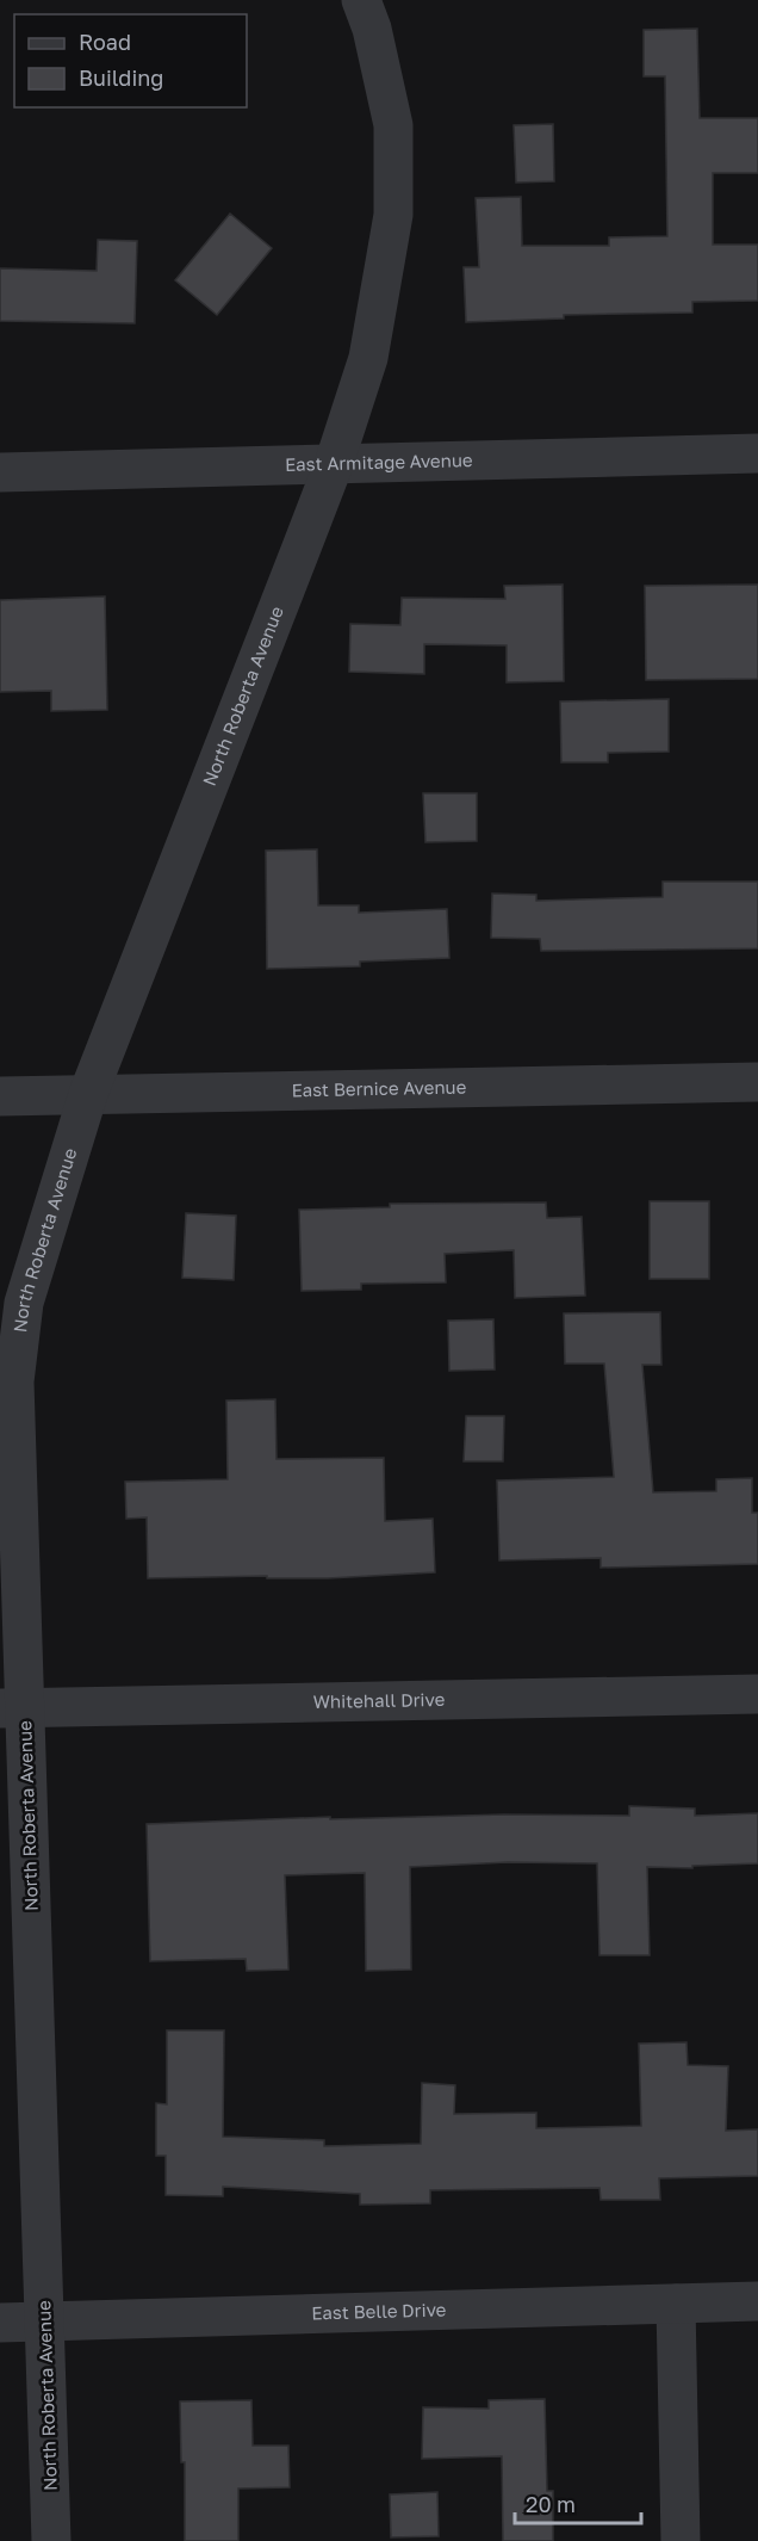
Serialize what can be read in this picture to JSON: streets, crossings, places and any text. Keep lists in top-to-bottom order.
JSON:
{
  "streets": {
    "street": [
      "East Armitage Avenue",
      "North Roberta Avenue",
      "East Bernice Avenue",
      "Whitehall Drive",
      "East Belle Drive"
    ]
  },
  "crossings": [
    ["East Armitage Avenue", "North Roberta Avenue"],
    ["North Roberta Avenue", "East Bernice Avenue"],
    ["North Roberta Avenue", "Whitehall Drive"],
    ["North Roberta Avenue", "East Belle Drive"]
  ],
  "legend": ["Road", "Building"],
  "scale_bar": "20 m"
}
